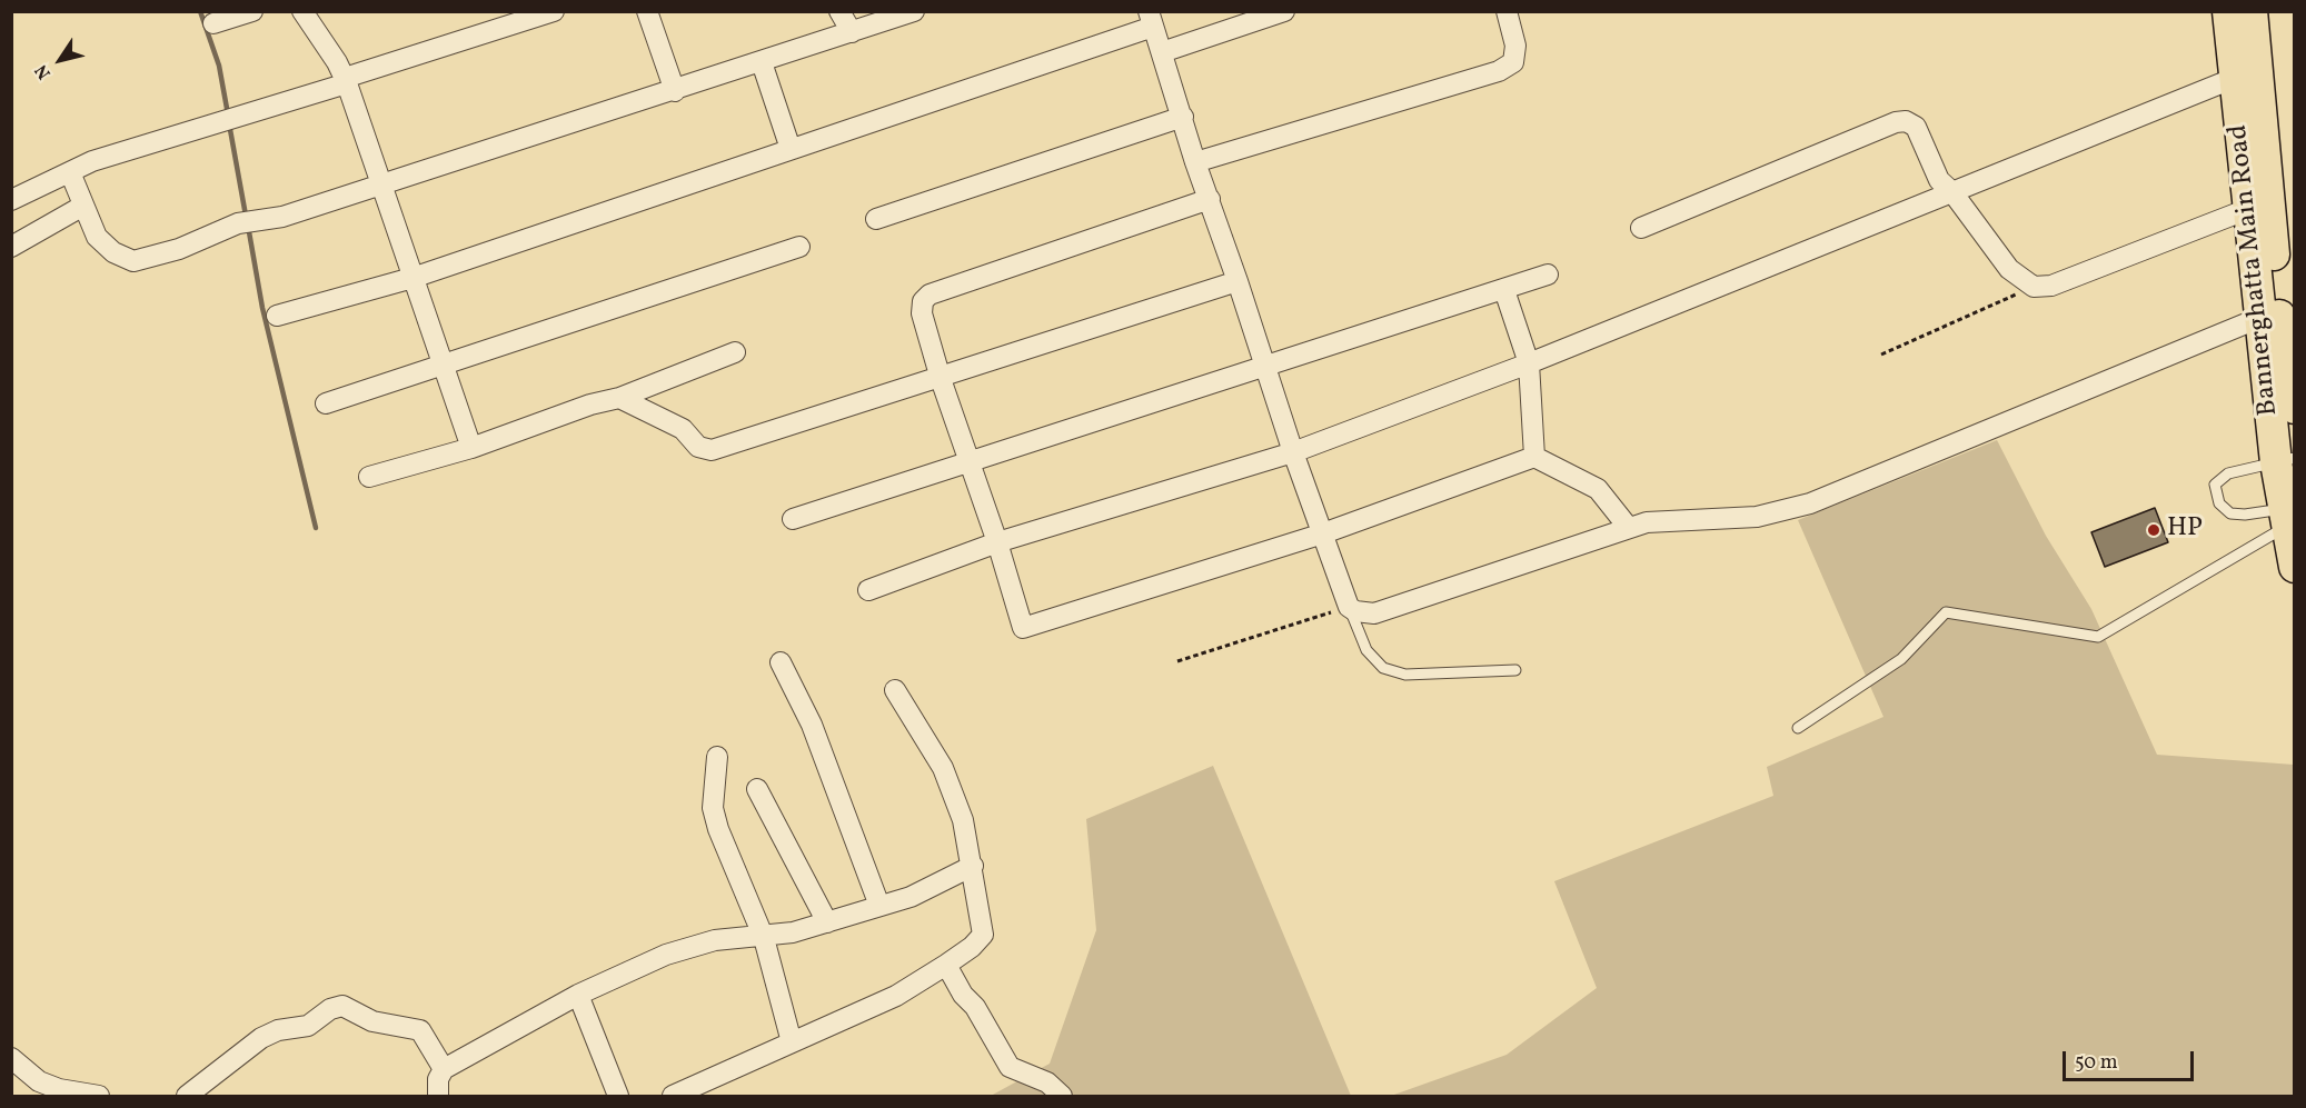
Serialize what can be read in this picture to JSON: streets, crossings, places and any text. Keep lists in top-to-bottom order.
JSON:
{
  "streets": {
    "main road": ["Bannerghatta Main Road"]
  },
  "places": ["HP"],
  "scale_bar": "50 m",
  "north": "bottom left"
}
